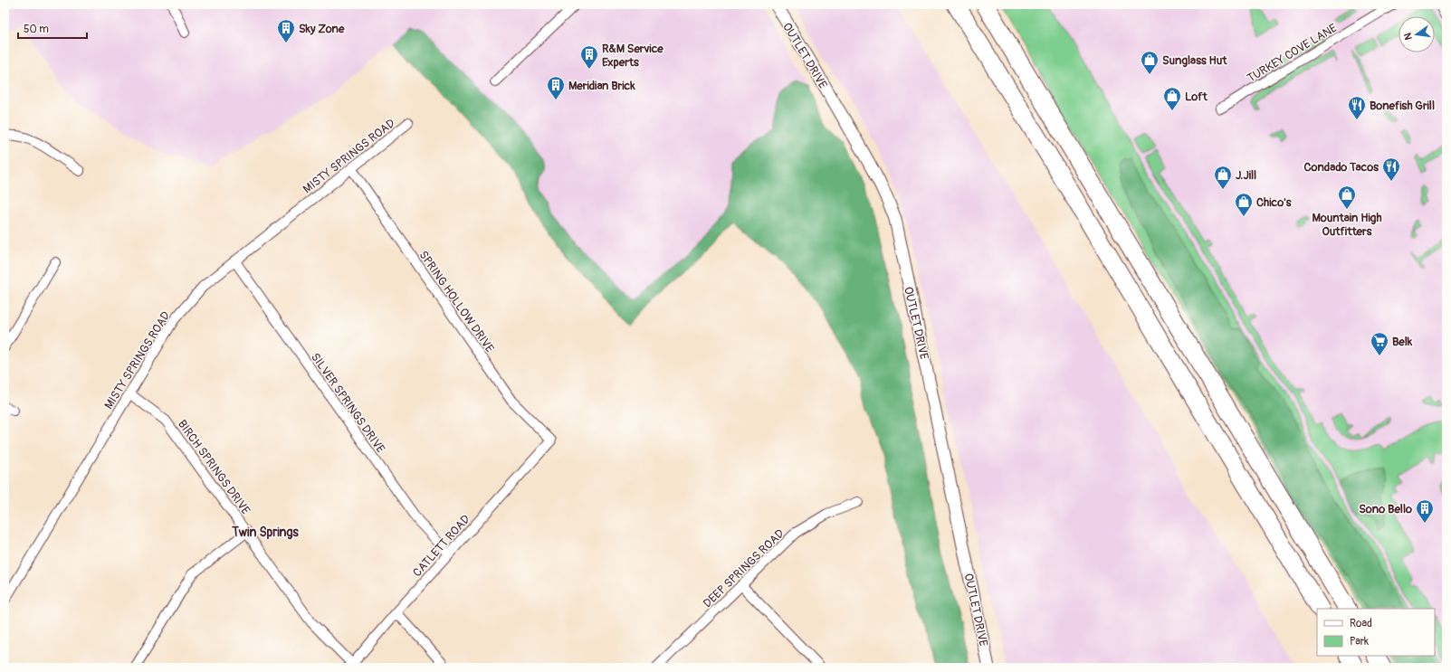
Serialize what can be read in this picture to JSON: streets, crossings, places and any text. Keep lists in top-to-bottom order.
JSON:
{
  "streets": {
    "street": [
      "TURKEY COVE LANE",
      "OUTLET DRIVE",
      "MISTY SPRINGS ROAD",
      "SPRING HOLLOW DRIVE",
      "SILVER SPRINGS DRIVE",
      "BIRCH SPRINGS DRIVE",
      "CATLETT ROAD",
      "DEEP SPRINGS ROAD"
    ]
  },
  "crossings": [
    ["MISTY SPRINGS ROAD", "SPRING HOLLOW DRIVE"],
    ["MISTY SPRINGS ROAD", "SILVER SPRINGS DRIVE"],
    ["MISTY SPRINGS ROAD", "BIRCH SPRINGS DRIVE"],
    ["SPRING HOLLOW DRIVE", "CATLETT ROAD"],
    ["SILVER SPRINGS DRIVE", "CATLETT ROAD"],
    ["BIRCH SPRINGS DRIVE", "CATLETT ROAD"]
  ],
  "districts": ["Twin Springs"],
  "places": {
    "building": [
      "Sky Zone",
      "R&M Service Experts",
      "Meridian Brick",
      "Sono Bello"
    ],
    "shop": [
      "Sunglass Hut",
      "Loft",
      "J.Jill",
      "Mountain High Outfitters",
      "Chico's"
    ],
    "restaurant": ["Bonefish Grill", "Condado Tacos"],
    "supermarket": ["Belk"]
  },
  "legend": ["Road", "Park"],
  "scale_bar": "50 m",
  "north": "left"
}
